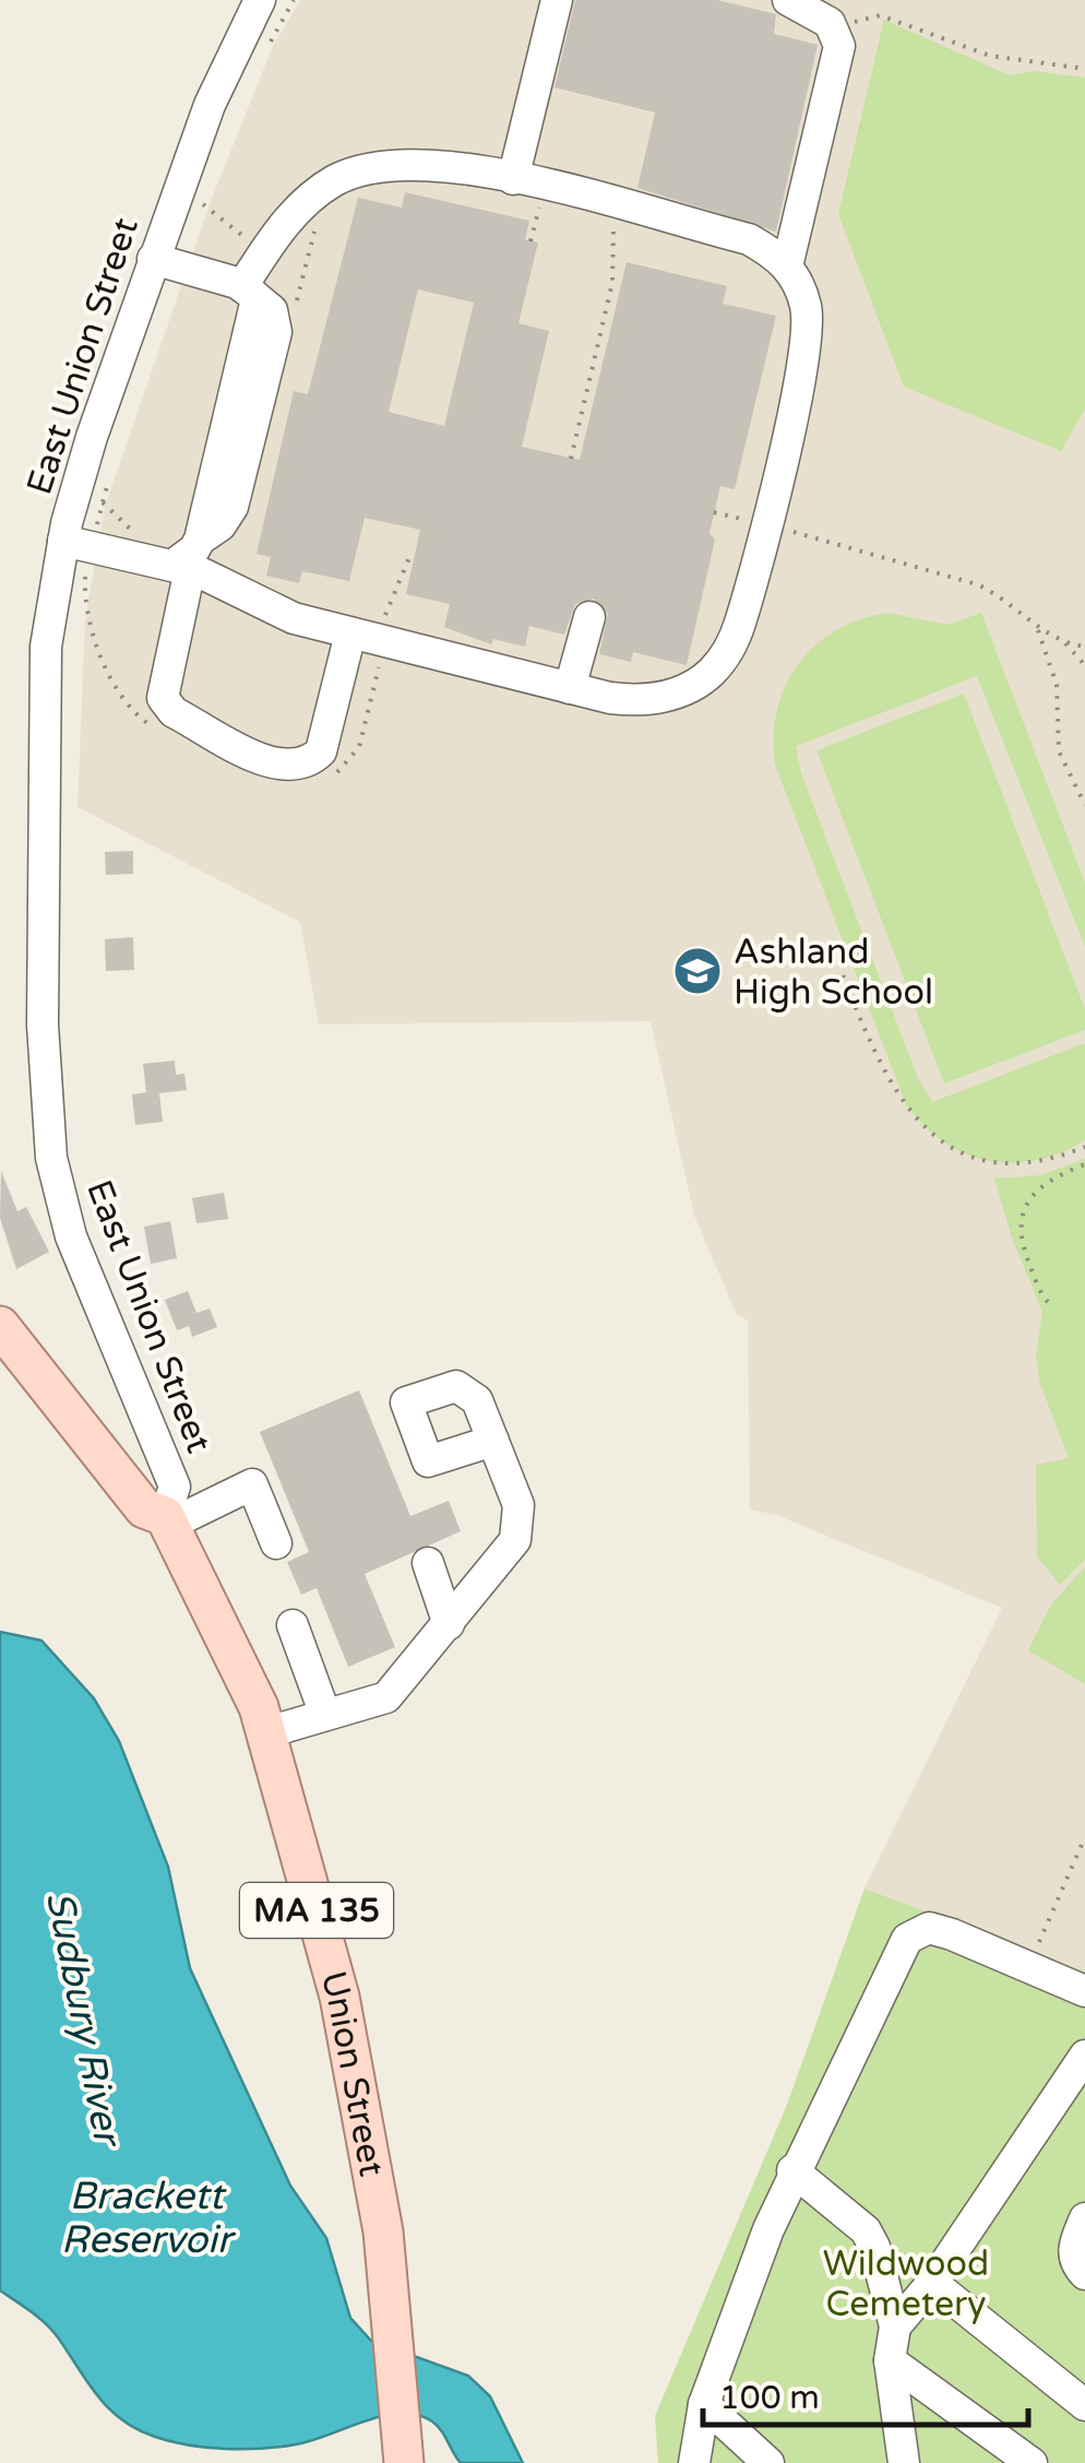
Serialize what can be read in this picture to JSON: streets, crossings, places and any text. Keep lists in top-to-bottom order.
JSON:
{
  "streets": {
    "main road": ["MA 135", "Union Street"],
    "street": ["East Union Street"]
  },
  "crossings": [
    ["East Union Street", "MA 135"],
    ["East Union Street", "Union Street"],
    ["MA 135", "Union Street"]
  ],
  "water": ["Sudbury River", "Brackett Reservoir"],
  "parks": ["Wildwood Cemetery"],
  "places": {
    "school or university": ["Ashland High School"]
  },
  "scale_bar": "100 m"
}
